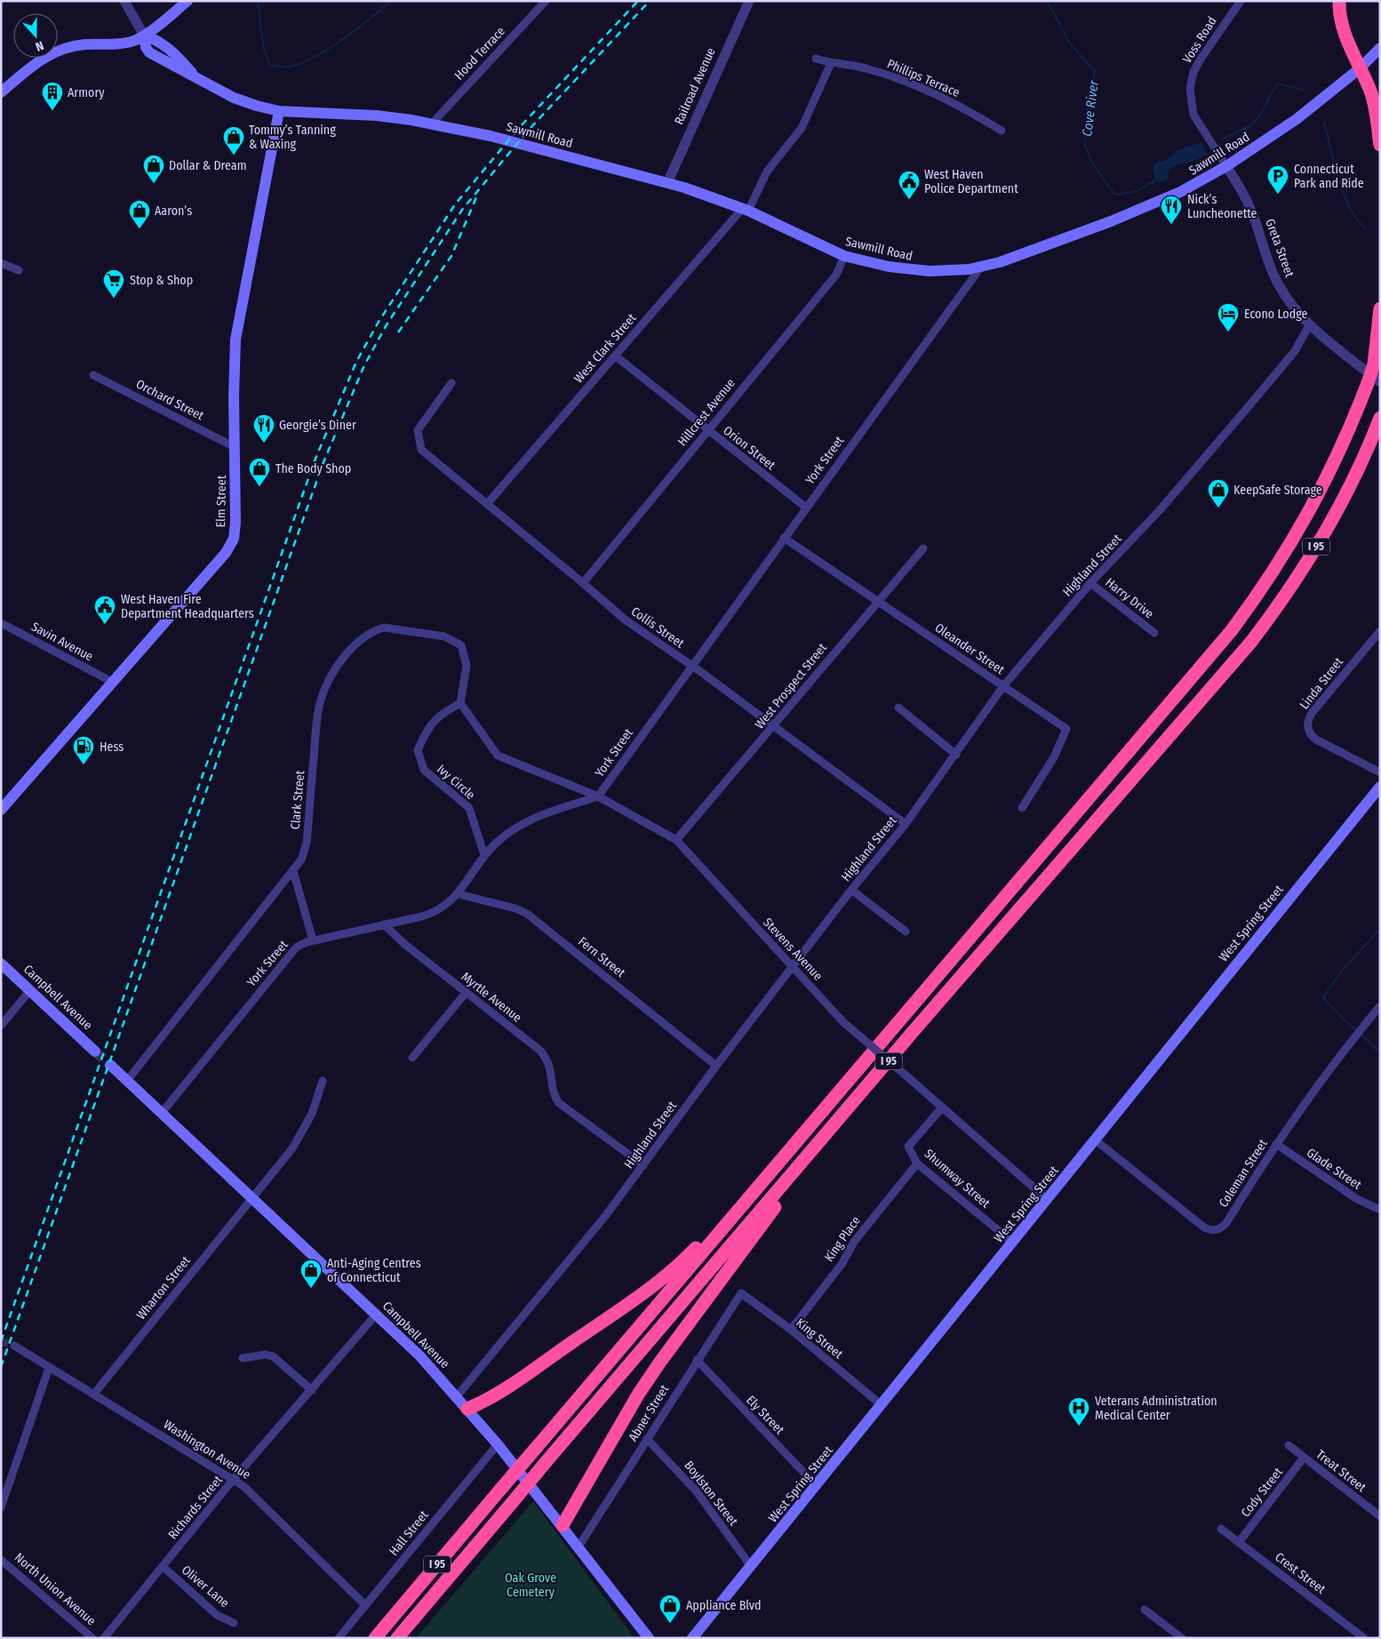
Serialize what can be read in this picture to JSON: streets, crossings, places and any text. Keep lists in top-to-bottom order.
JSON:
{
  "streets": {
    "highway": ["I 95"],
    "main road": [
      "Sawmill Road",
      "Elm Street",
      "West Spring Street",
      "Campbell Avenue"
    ],
    "street": [
      "Voss Road",
      "Hood Terrace",
      "Phillips Terrace",
      "Railroad Avenue",
      "Greta Street",
      "West Clark Street",
      "Orchard Street",
      "Hillcrest Avenue",
      "Orion Street",
      "York Street",
      "Highland Street",
      "Harry Drive",
      "Collis Street",
      "Savin Avenue",
      "Oleander Street",
      "Linda Street",
      "West Prospect Street",
      "Ivy Circle",
      "Clark Street",
      "Stevens Avenue",
      "Fern Street",
      "Myrtle Avenue",
      "Glade Street",
      "Coleman Street",
      "Shumway Street",
      "King Place",
      "Wharton Street",
      "King Street",
      "Abner Street",
      "Ely Street",
      "Washington Avenue",
      "Treat Street",
      "Cody Street",
      "Boylston Street",
      "Richards Street",
      "Hall Street",
      "Crest Street",
      "Oliver Lane",
      "North Union Avenue"
    ]
  },
  "crossings": [
    ["Voss Road", "Sawmill Road"],
    ["Voss Road", "Greta Street"],
    ["Hood Terrace", "Sawmill Road"],
    ["Railroad Avenue", "Sawmill Road"],
    ["Sawmill Road", "Greta Street"],
    ["Sawmill Road", "West Clark Street"],
    ["Sawmill Road", "Hillcrest Avenue"],
    ["Sawmill Road", "York Street"],
    ["Sawmill Road", "Elm Street"],
    ["Greta Street", "I 95"],
    ["Greta Street", "Highland Street"],
    ["West Clark Street", "Orion Street"],
    ["West Clark Street", "Collis Street"],
    ["Orchard Street", "Elm Street"],
    ["Hillcrest Avenue", "Orion Street"],
    ["Hillcrest Avenue", "Collis Street"],
    ["Orion Street", "York Street"],
    ["York Street", "Collis Street"],
    ["York Street", "Oleander Street"],
    ["York Street", "Ivy Circle"],
    ["York Street", "Stevens Avenue"],
    ["York Street", "Fern Street"],
    ["York Street", "Campbell Avenue"],
    ["York Street", "Myrtle Avenue"],
    ["Elm Street", "Savin Avenue"],
    ["Highland Street", "Harry Drive"],
    ["Highland Street", "Collis Street"],
    ["Highland Street", "Oleander Street"],
    ["Highland Street", "Stevens Avenue"],
    ["Highland Street", "Fern Street"],
    ["Highland Street", "Campbell Avenue"],
    ["Highland Street", "Myrtle Avenue"],
    ["Collis Street", "West Prospect Street"],
    ["Oleander Street", "West Prospect Street"],
    ["West Prospect Street", "Stevens Avenue"],
    ["Ivy Circle", "Clark Street"],
    ["Ivy Circle", "Stevens Avenue"],
    ["Clark Street", "Stevens Avenue"],
    ["Clark Street", "Campbell Avenue"],
    ["West Spring Street", "Stevens Avenue"],
    ["West Spring Street", "Coleman Street"],
    ["West Spring Street", "Shumway Street"],
    ["West Spring Street", "King Street"],
    ["West Spring Street", "Ely Street"],
    ["West Spring Street", "Boylston Street"],
    ["Stevens Avenue", "Shumway Street"],
    ["Campbell Avenue", "Wharton Street"],
    ["Campbell Avenue", "Abner Street"],
    ["Campbell Avenue", "Richards Street"],
    ["Campbell Avenue", "Hall Street"],
    ["Glade Street", "Coleman Street"],
    ["Shumway Street", "King Place"],
    ["King Place", "King Street"],
    ["Wharton Street", "Washington Avenue"],
    ["King Street", "Abner Street"],
    ["Abner Street", "Ely Street"],
    ["Abner Street", "Boylston Street"],
    ["Washington Avenue", "Richards Street"],
    ["Washington Avenue", "Hall Street"],
    ["Treat Street", "Cody Street"],
    ["Cody Street", "Crest Street"],
    ["Richards Street", "Oliver Lane"]
  ],
  "water": ["Cove River"],
  "parks": ["Oak Grove Cemetery"],
  "places": {
    "building": ["Armory"],
    "shop": [
      "Tommy’s Tanning & Waxing",
      "Dollar & Dream",
      "Aaron’s",
      "The Body Shop",
      "KeepSafe Storage",
      "Anti-Aging Centres of Connecticut",
      "Appliance Blvd"
    ],
    "parking": ["Connecticut Park and Ride"],
    "public building": ["West Haven Police Department", "West Haven Fire Department Headquarters"],
    "restaurant": ["Nick’s Luncheonette", "Georgie’s Diner"],
    "supermarket": ["Stop & Shop"],
    "hotel": ["Econo Lodge"],
    "fuel station": ["Hess"],
    "hospital": ["Veterans Administration Medical Center"]
  },
  "north": "bottom"
}
